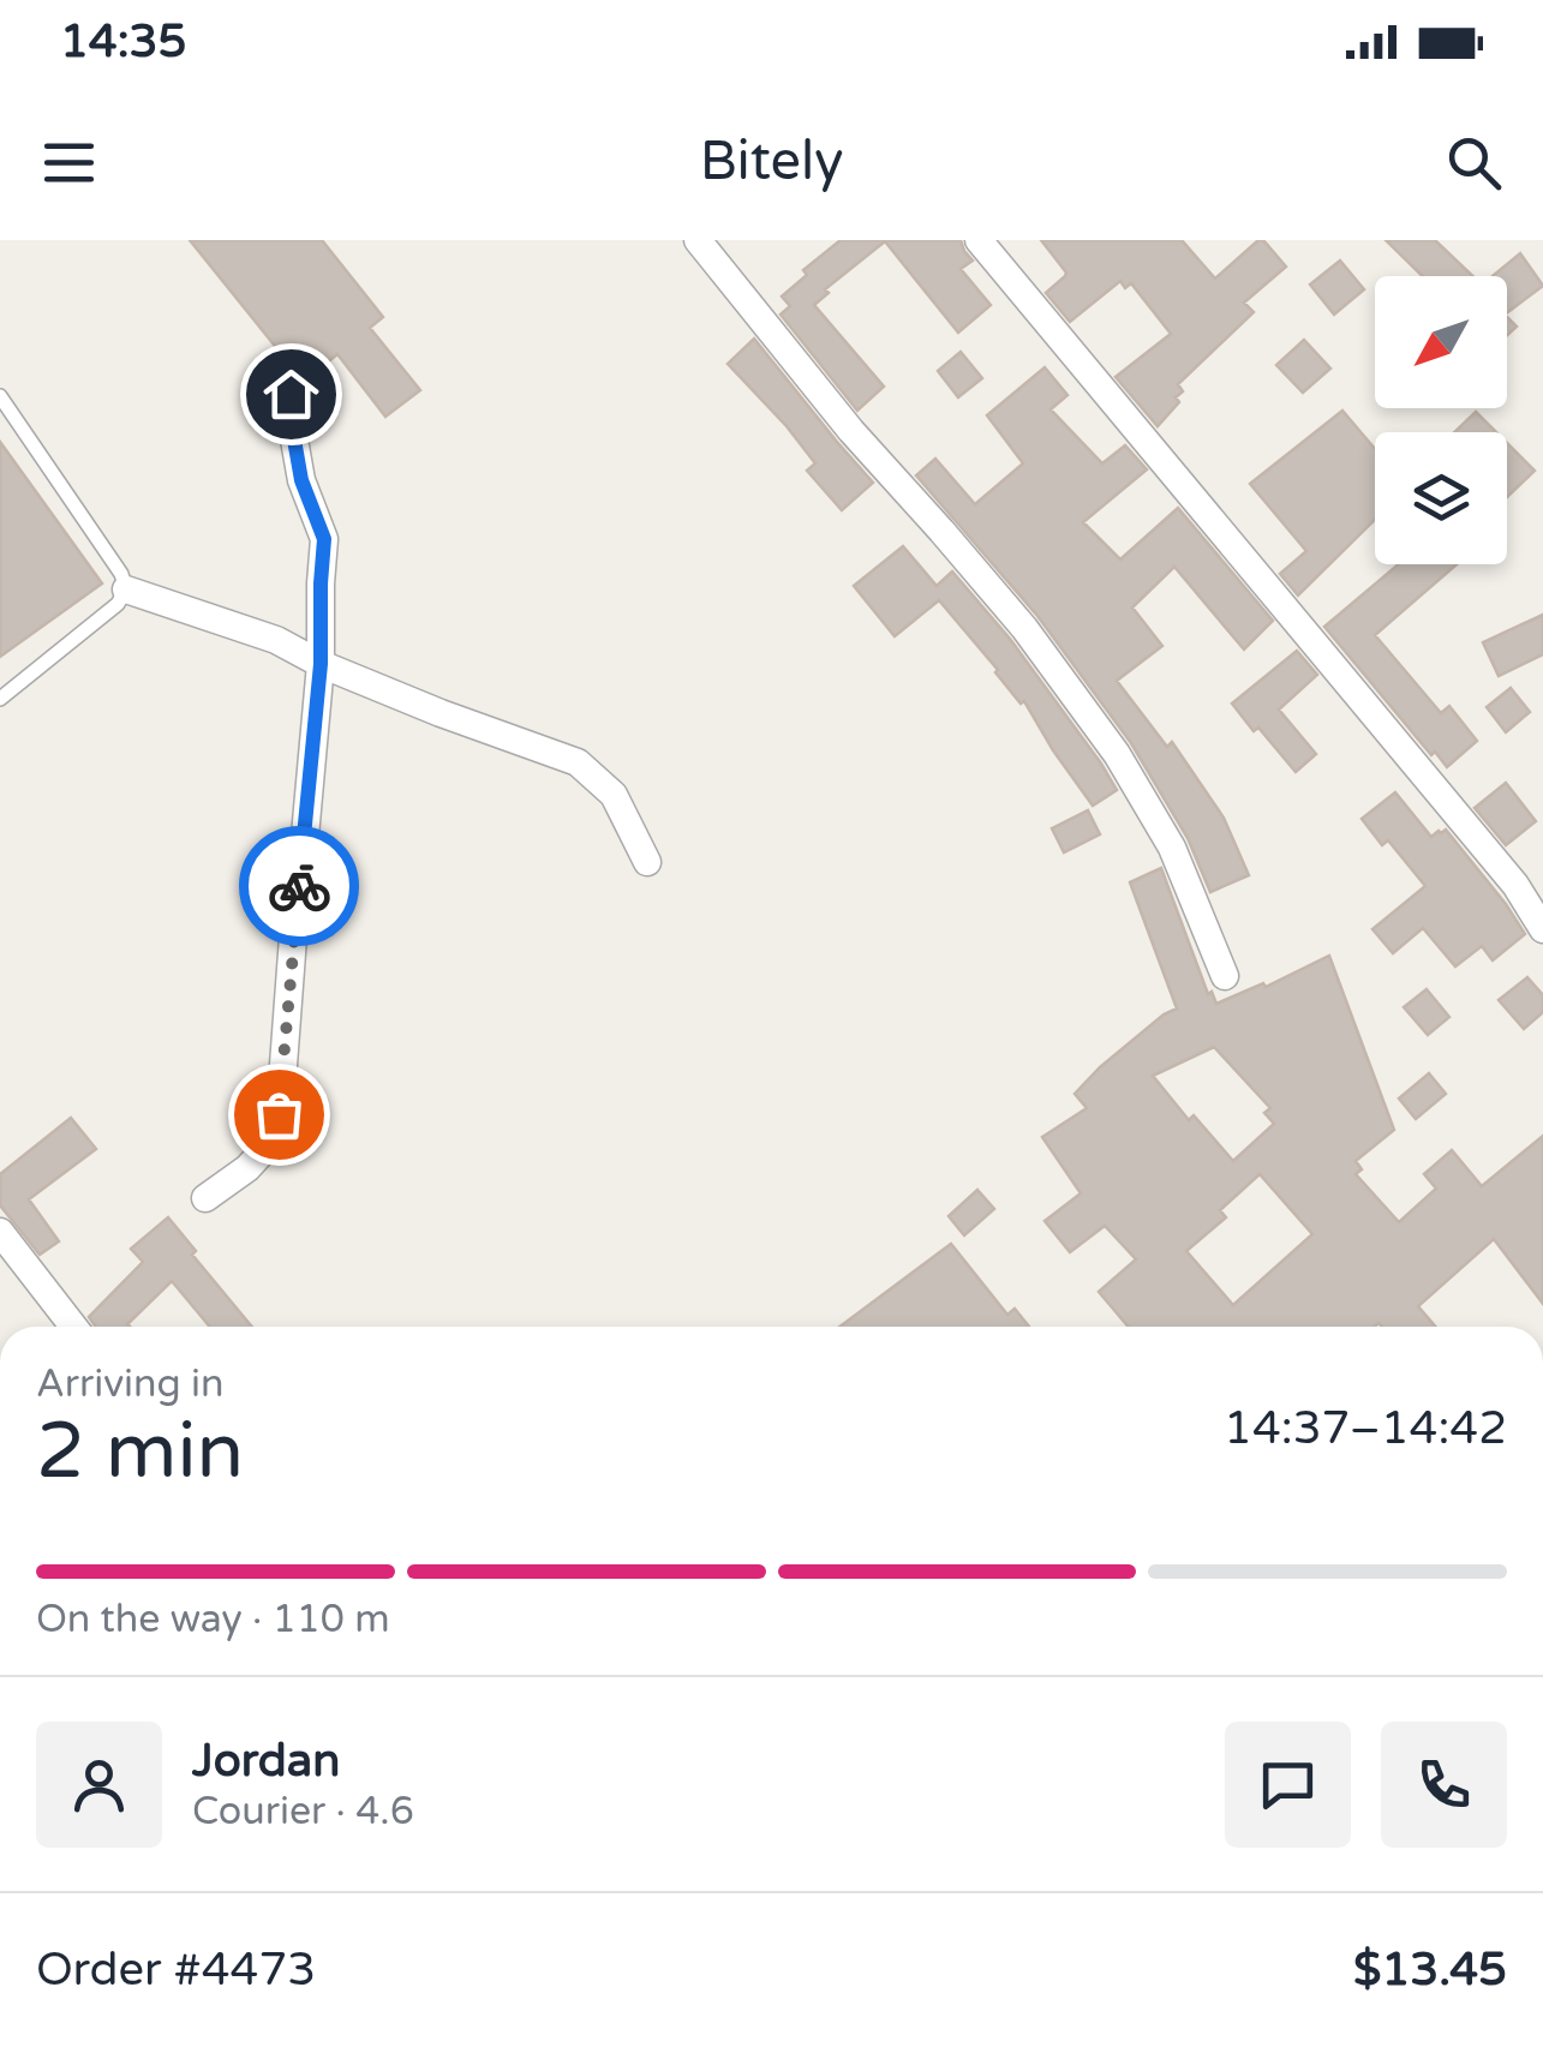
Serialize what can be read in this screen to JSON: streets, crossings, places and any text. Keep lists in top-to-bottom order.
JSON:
{
  "north": "bottom left",
  "page": {
    "status": "14:35",
    "header": "Bitely",
    "heading": ["2 min", "Arriving in", "14:37–14:42"],
    "panel": [
      "Jordan",
      "Courier · 4.6",
      "Order #4473",
      "$13.45"
    ],
    "bar": "On the way · 110 m"
  }
}
